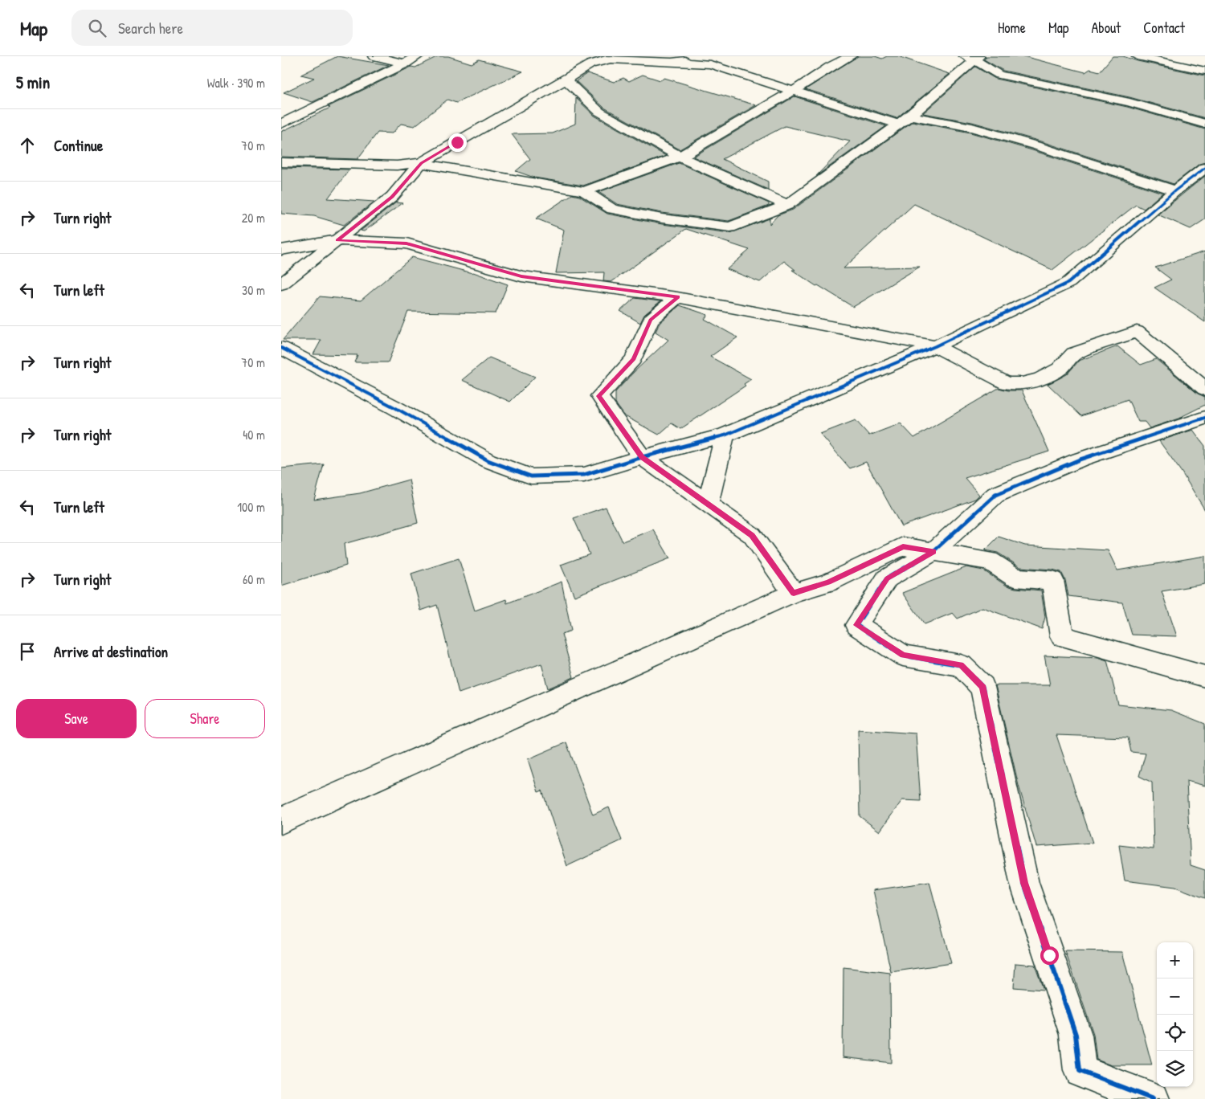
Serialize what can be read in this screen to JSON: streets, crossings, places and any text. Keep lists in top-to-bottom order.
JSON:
{
  "page": {
    "header": "Map",
    "search": "Search here",
    "nav": [
      "Home",
      "Map",
      "About",
      "Contact"
    ],
    "heading": ["5 min", "Walk · 390 m"],
    "list": [
      ["Continue", "70 m"],
      ["Turn right", "20 m"],
      ["Turn left", "30 m"],
      ["Turn right", "70 m"],
      ["Turn right", "40 m"],
      ["Turn left", "100 m"],
      ["Turn right", "60 m"],
      "Arrive at destination"
    ],
    "buttons": ["Save", "Share"],
    "map_buttons": ["+", "−"]
  }
}
